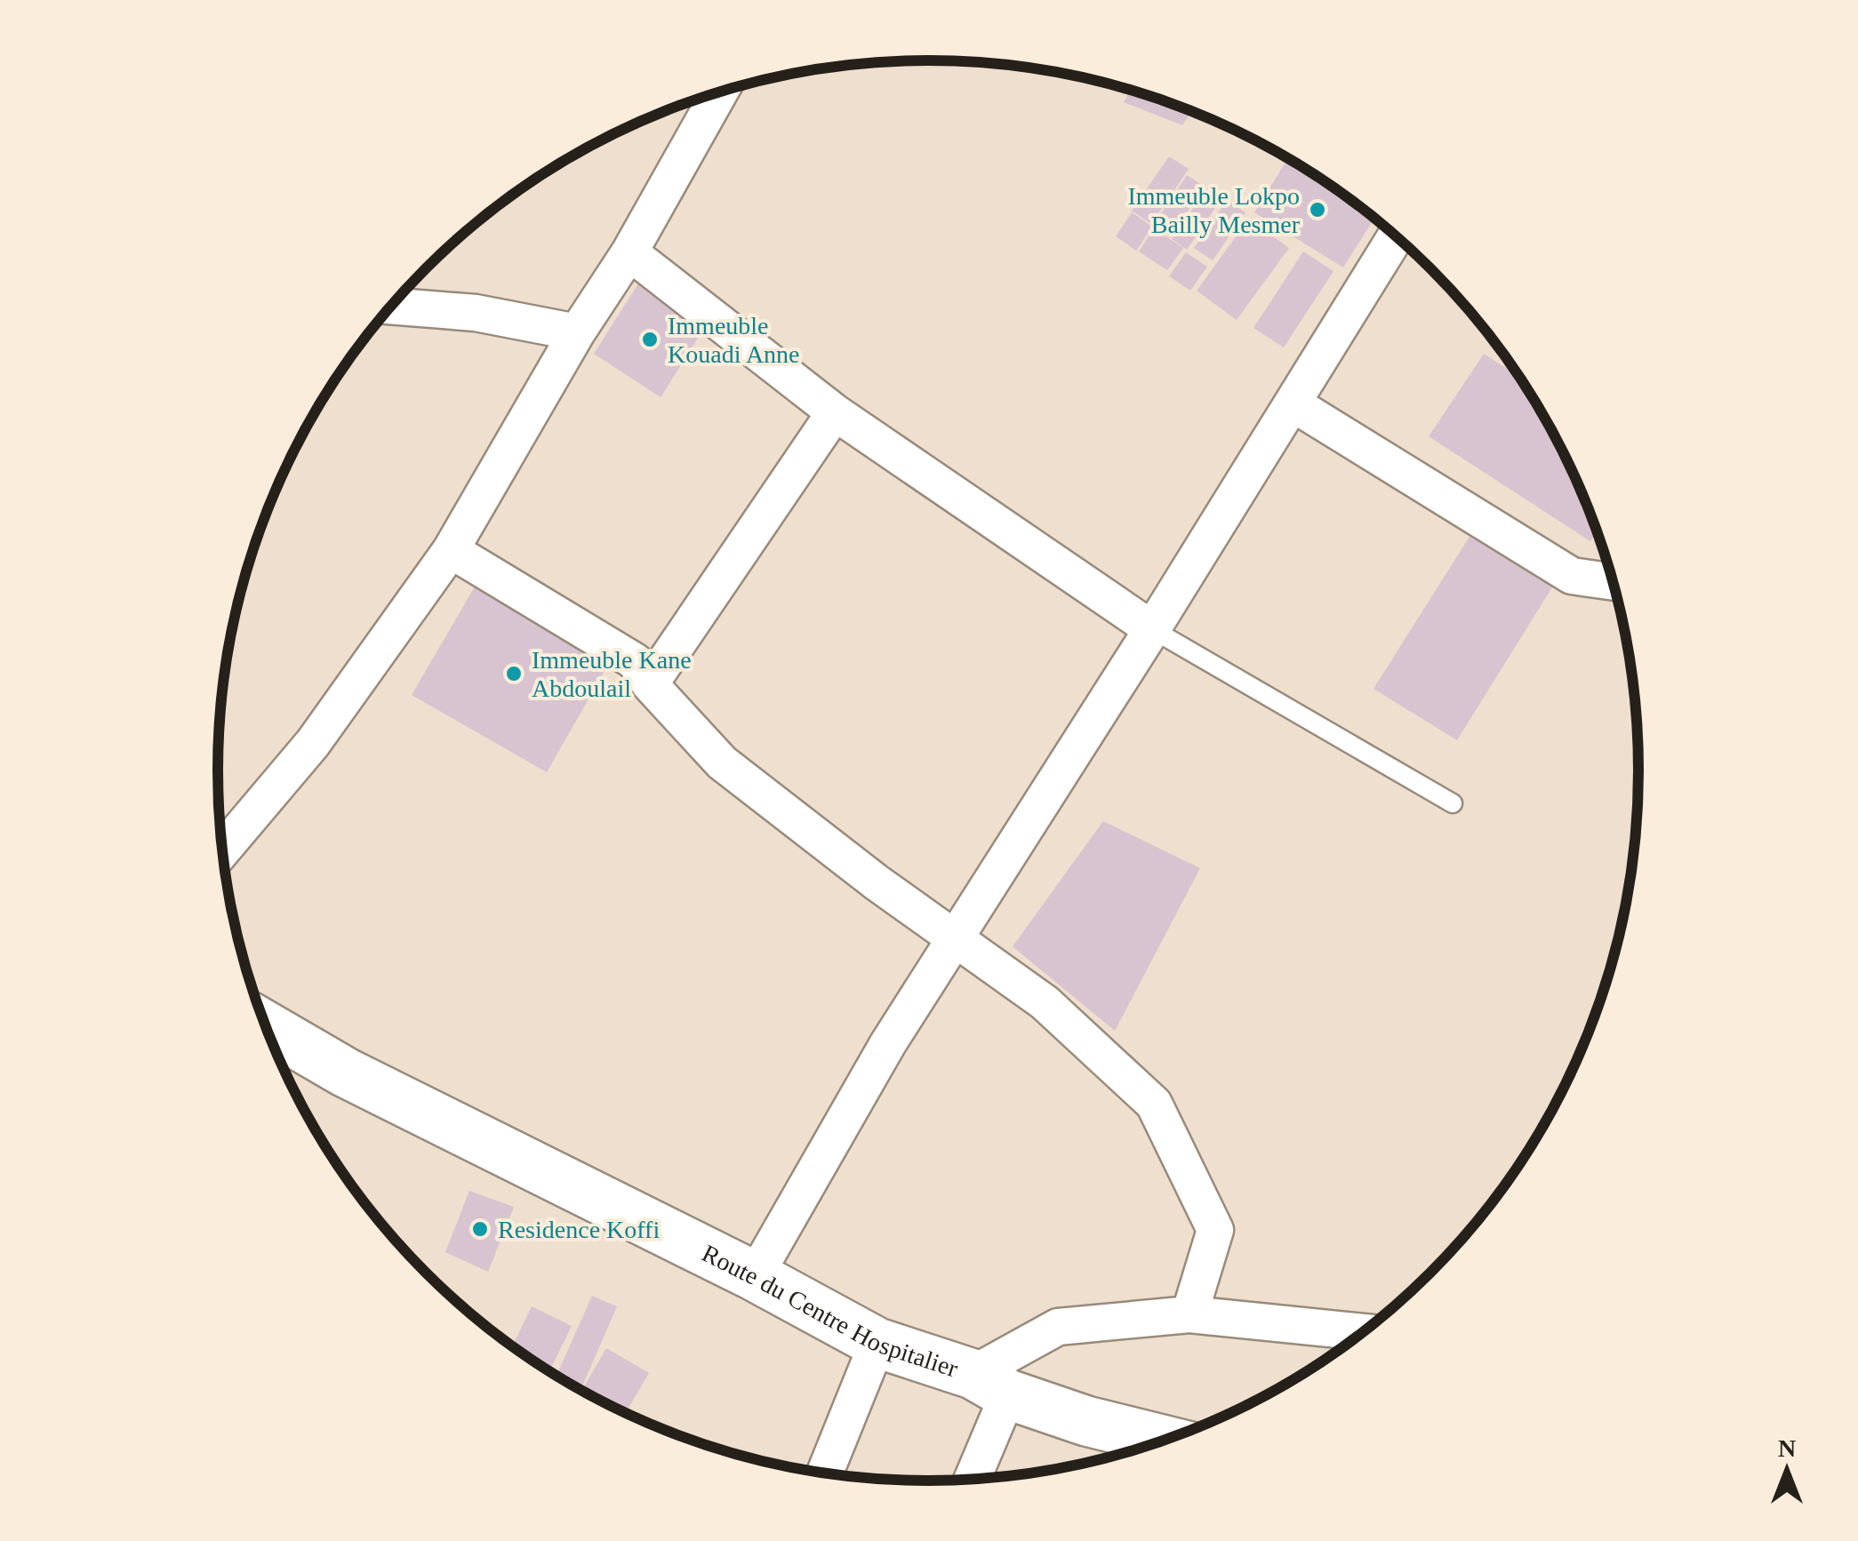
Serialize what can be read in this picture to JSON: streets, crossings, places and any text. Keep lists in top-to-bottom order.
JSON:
{
  "streets": {
    "street": ["Route du Centre Hospitalier"]
  },
  "places": [
    "Immeuble Lokpo Bailly Mesmer",
    "Immeuble Kouadi Anne",
    "Immeuble Kane Abdoulail",
    "Residence Koffi"
  ],
  "north": "top"
}
